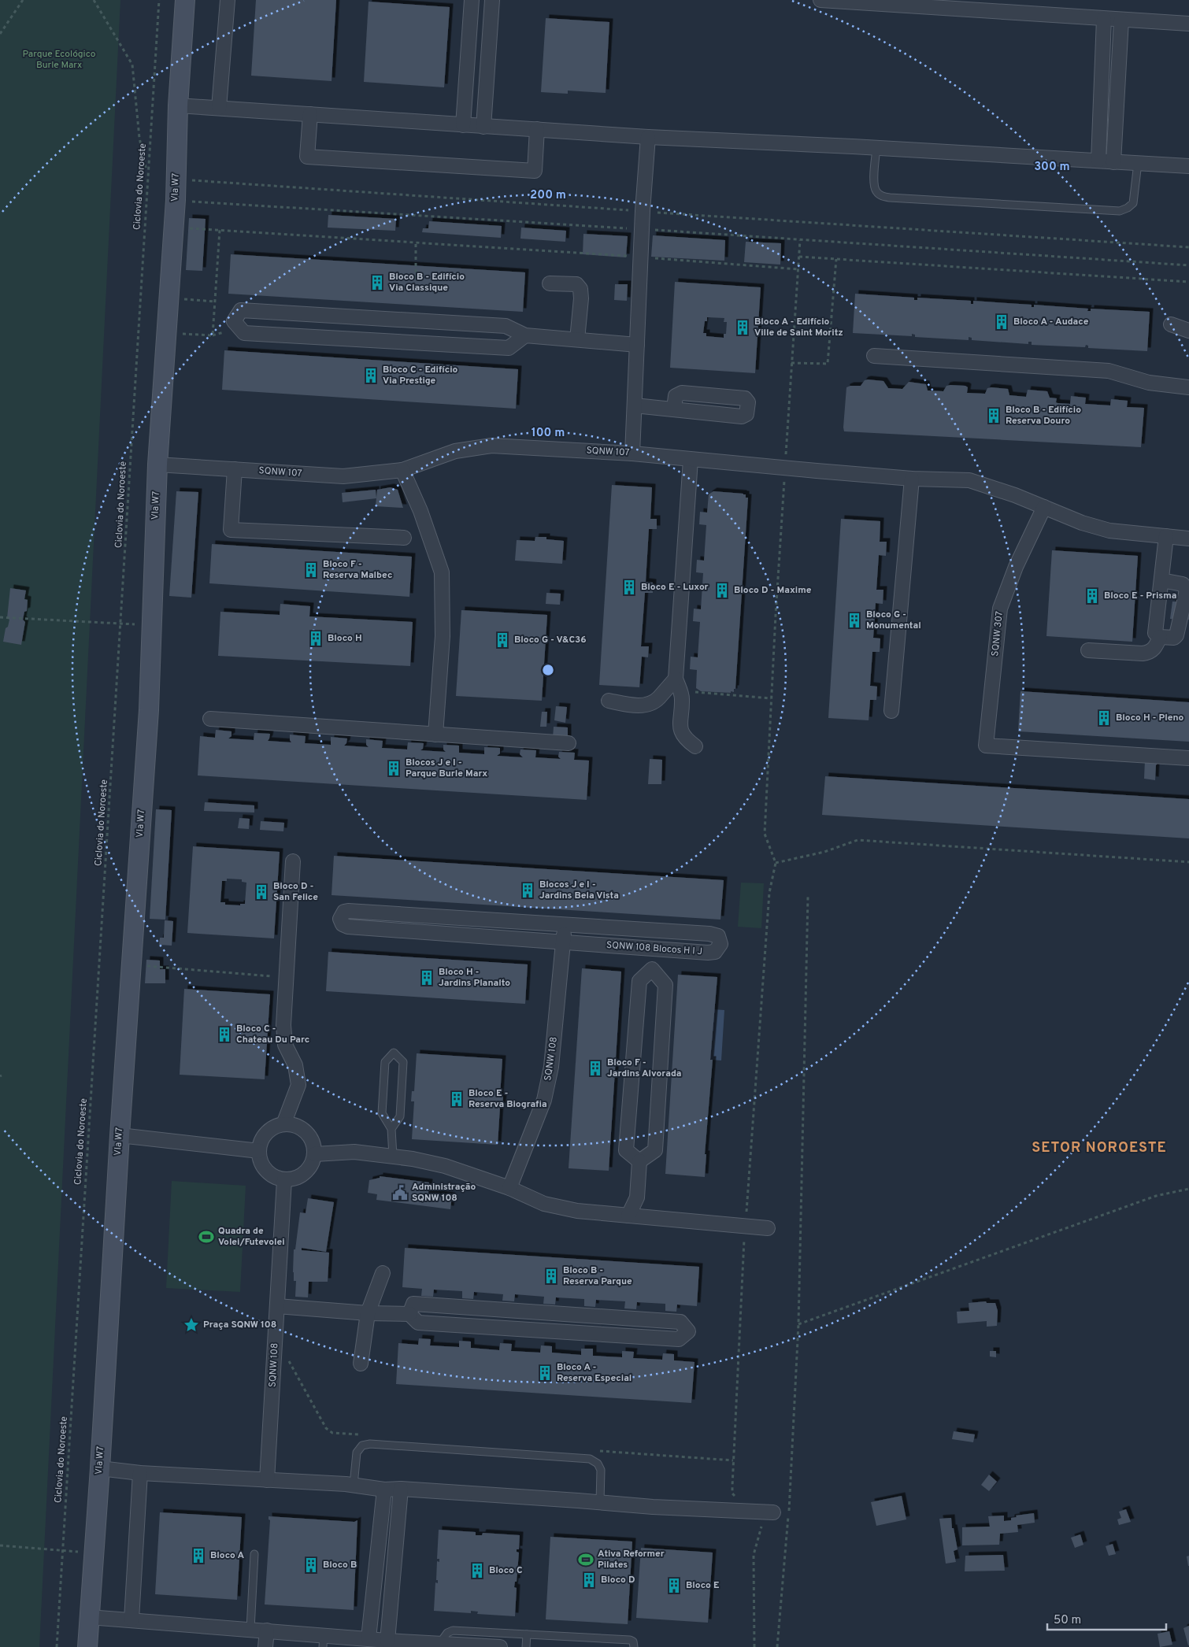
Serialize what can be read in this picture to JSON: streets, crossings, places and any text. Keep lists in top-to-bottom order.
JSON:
{
  "streets": {
    "main road": ["Vla W7"],
    "street": [
      "SQNW 107",
      "SQNW 307",
      "SQNW 108 Blocos H I J",
      "SQNW 108"
    ],
    "path": ["Ciclovia do Noroeste"]
  },
  "crossings": [
    ["Vla W7", "SQNW 107"],
    ["SQNW 108 Blocos H I J", "SQNW 108"]
  ],
  "districts": ["SETOR NOROESTE"],
  "parks": ["Parque Ecológico Burle Marx"],
  "places": {
    "building": [
      "Bloco B - Edifício Via Classique",
      "Bloco A - Audace",
      "Bloco A - Edifício Ville de Saint Moritz",
      "Bloco C - Edifício Via Prestige",
      "Bloco B - Edifício Reserva Douro",
      "Bloco F - Reserva Malbec",
      "Bloco E - Luxor",
      "Bloco D - Maxime",
      "Bloco E - Prisma",
      "Bloco G - Monumental",
      "Bloco H",
      "Bloco G - V&C36",
      "Bloco H - Pleno",
      "Blocos J e I - Parque Burle Marx",
      "Blocos J e I - Jardins Bela Vista",
      "Bloco D - San Felice",
      "Bloco H - Jardins Planalto",
      "Bloco C - Chateau Du Parc",
      "Bloco F - Jardins Alvorada",
      "Bloco E - Reserva Biografia",
      "Bloco B - Reserva Parque",
      "Bloco A - Reserva Especial",
      "Bloco A",
      "Bloco B",
      "Bloco C",
      "Bloco D",
      "Bloco E"
    ],
    "public building": ["Administração SQNW 108"],
    "sports": ["Quadra de Volei/Futevolei", "Ativa Reformer Pilates"],
    "place": ["Praça SQNW 108"]
  },
  "scale_bar": "50 m",
  "rings": ["300 m", "200 m", "100 m"]
}
